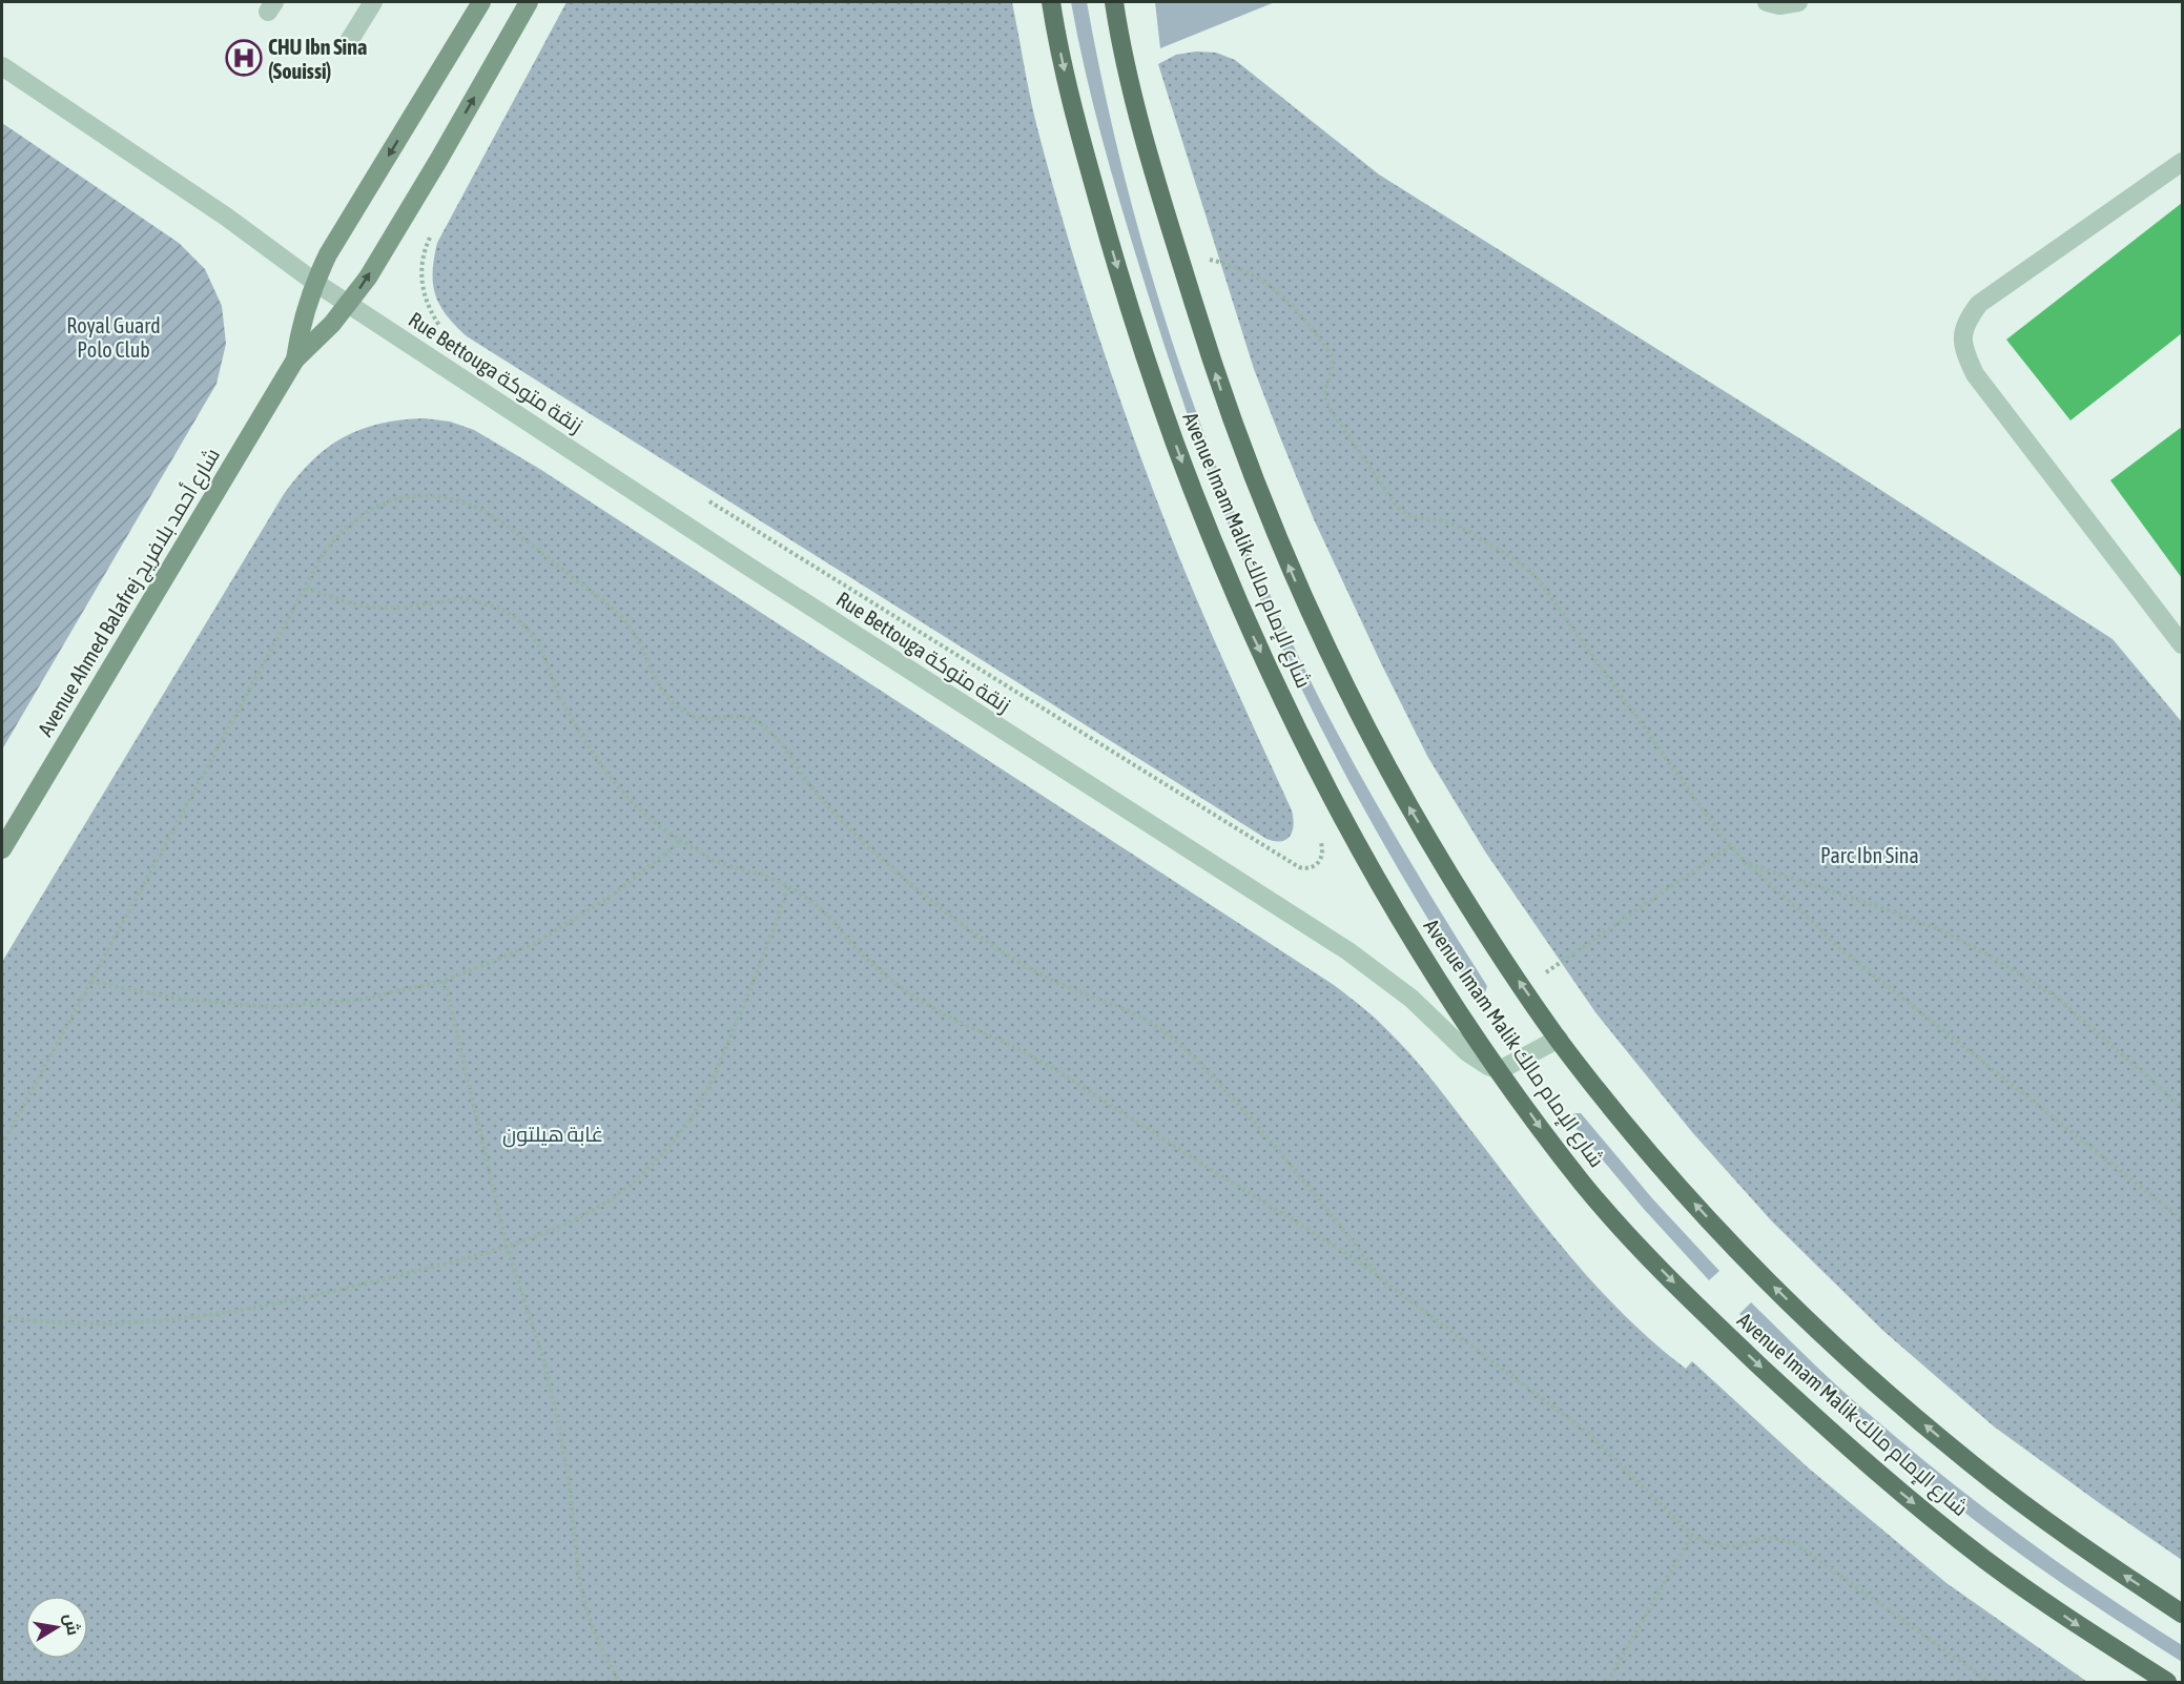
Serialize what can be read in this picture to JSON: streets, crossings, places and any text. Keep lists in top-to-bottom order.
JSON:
{
  "streets": {
    "main road": ["Avenue Imam Malik شارع الإمام مالك", "Avenue Ahmed Balafrej شارع أحمد بلافريج"],
    "street": ["Rue Bettouga زنقة متوكة"]
  },
  "crossings": [
    ["Rue Bettouga زنقة متوكة", "Avenue Imam Malik شارع الإمام مالك"],
    ["Rue Bettouga زنقة متوكة", "Avenue Ahmed Balafrej شارع أحمد بلافريج"]
  ],
  "parks": ["Royal Guard Polo Club", "Parc Ibn Sina", "غابة هيلتون"],
  "places": {
    "hospital": ["CHU Ibn Sina (Souissi)"]
  },
  "north": "right"
}
